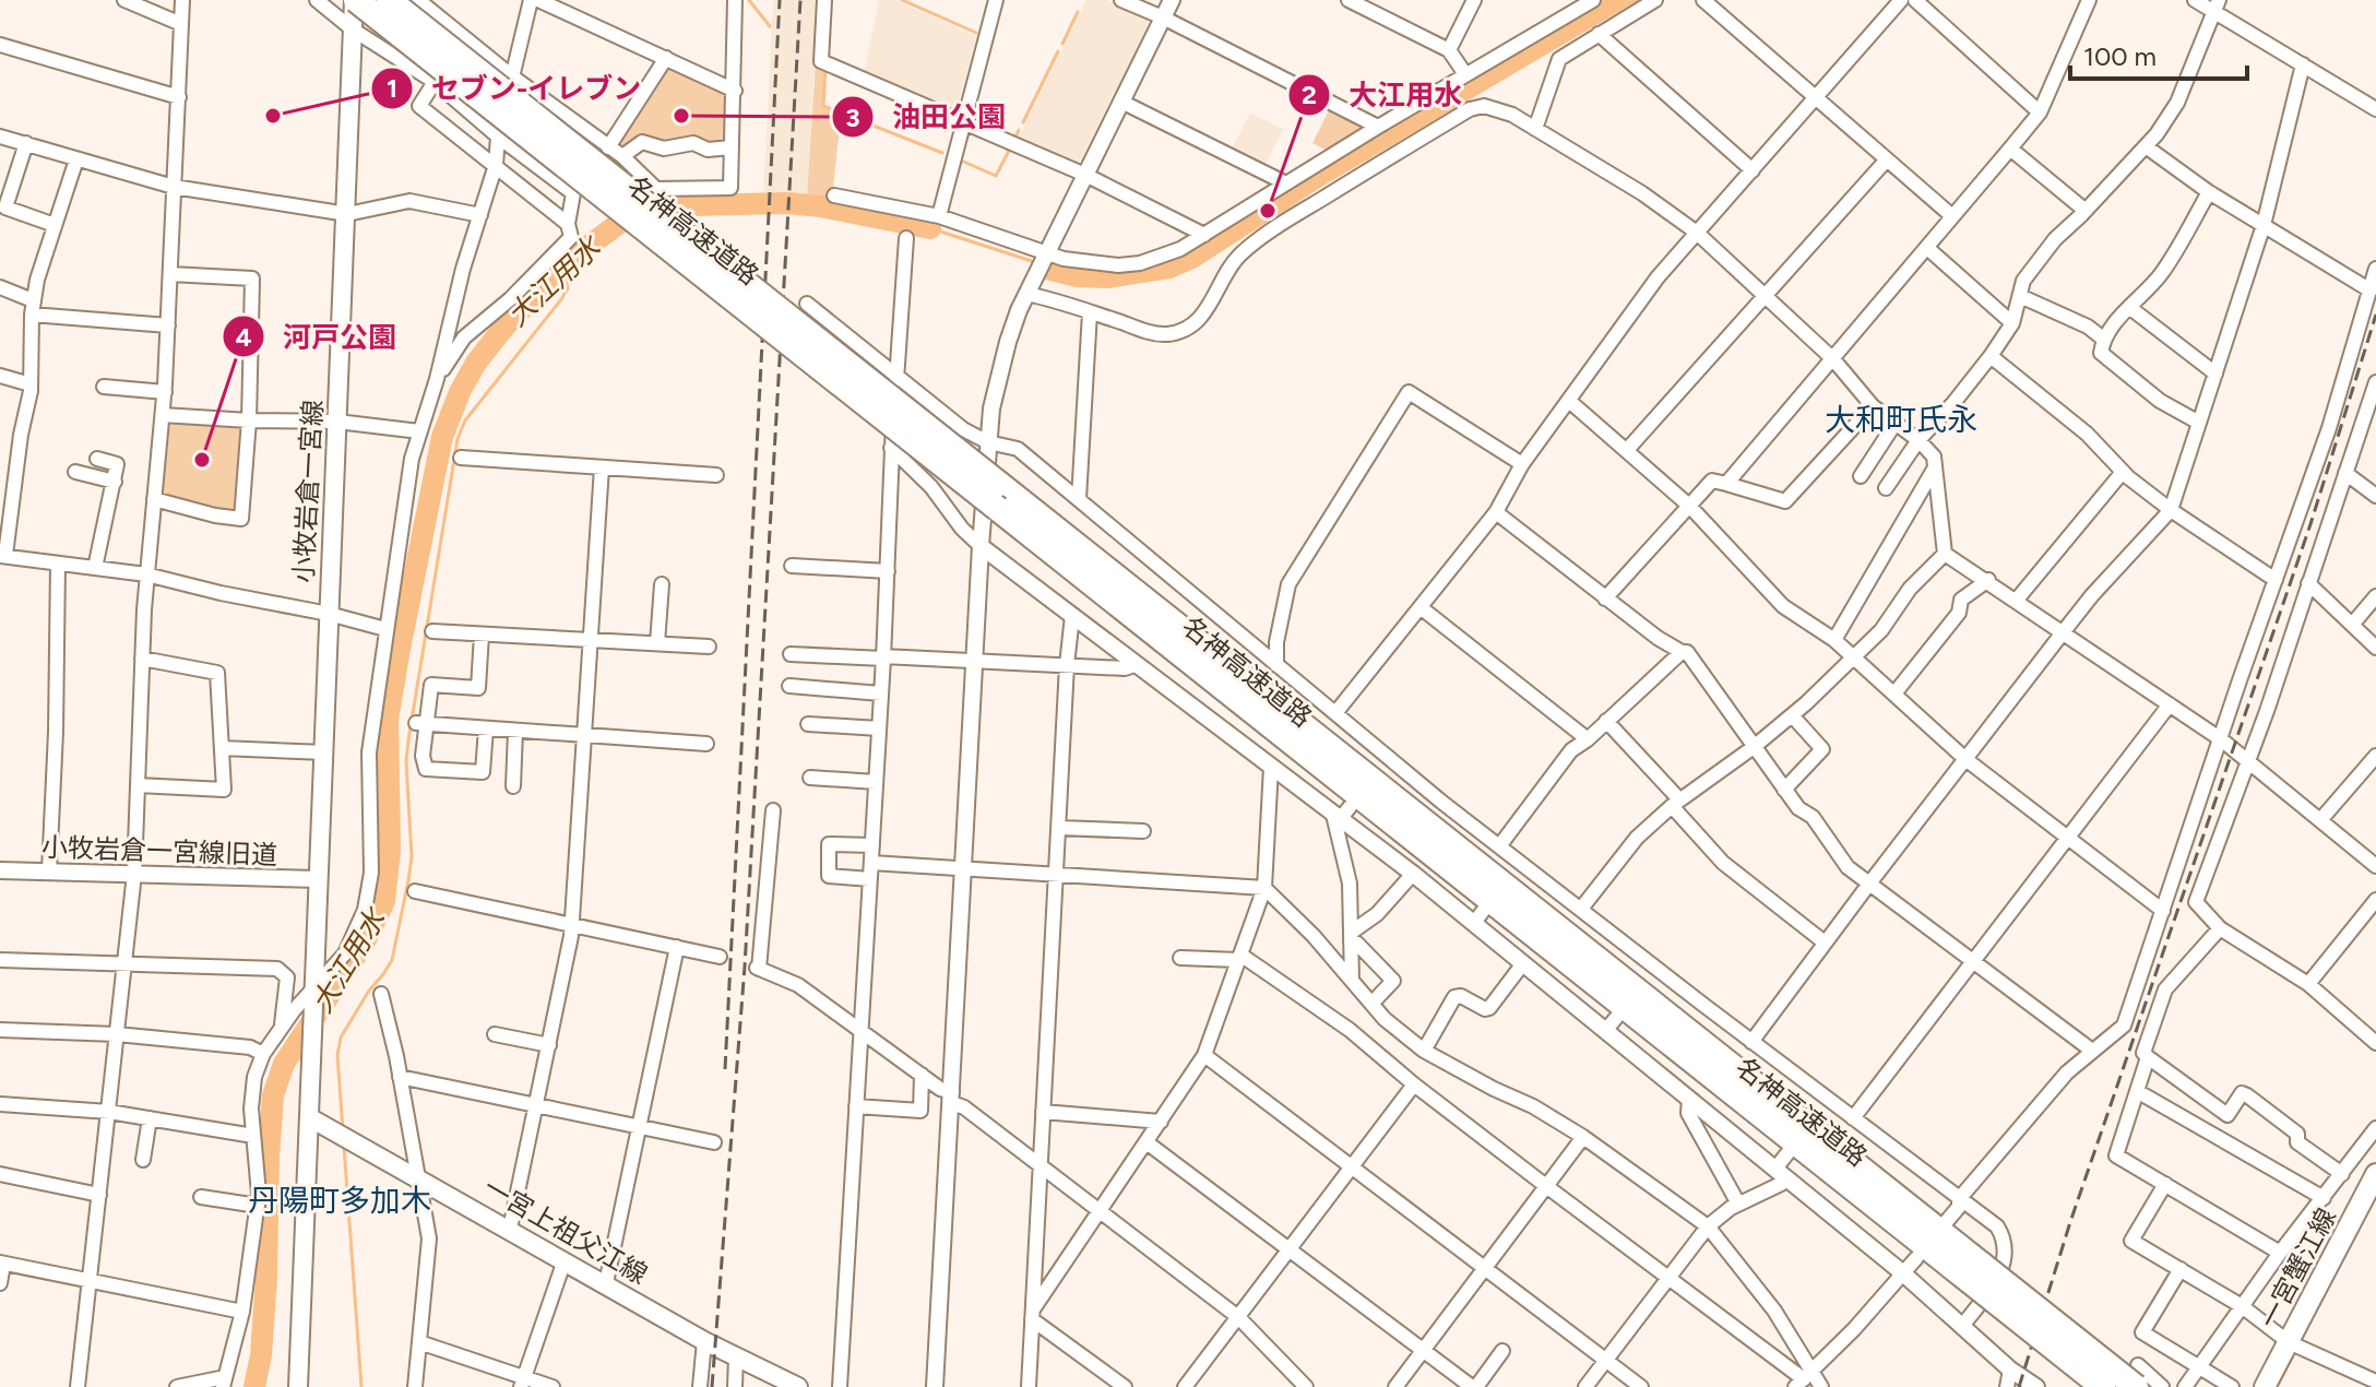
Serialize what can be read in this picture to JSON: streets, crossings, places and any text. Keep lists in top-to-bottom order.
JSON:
{
  "streets": {
    "highway": ["名神高速道路"],
    "main road": ["小牧岩倉一宮線", "一宮上祖父江線", "一宮蟹江線"],
    "street": ["小牧岩倉一宮線旧道"]
  },
  "crossings": [
    ["名神高速道路", "小牧岩倉一宮線"],
    ["小牧岩倉一宮線", "小牧岩倉一宮線旧道"],
    ["小牧岩倉一宮線", "一宮上祖父江線"]
  ],
  "districts": ["大和町氏永", "丹陽町多加木"],
  "water": ["大江用水"],
  "places": [
    "セブン-イレブン",
    "油田公園",
    "大江用水",
    "河戸公園"
  ],
  "scale_bar": "100 m"
}
